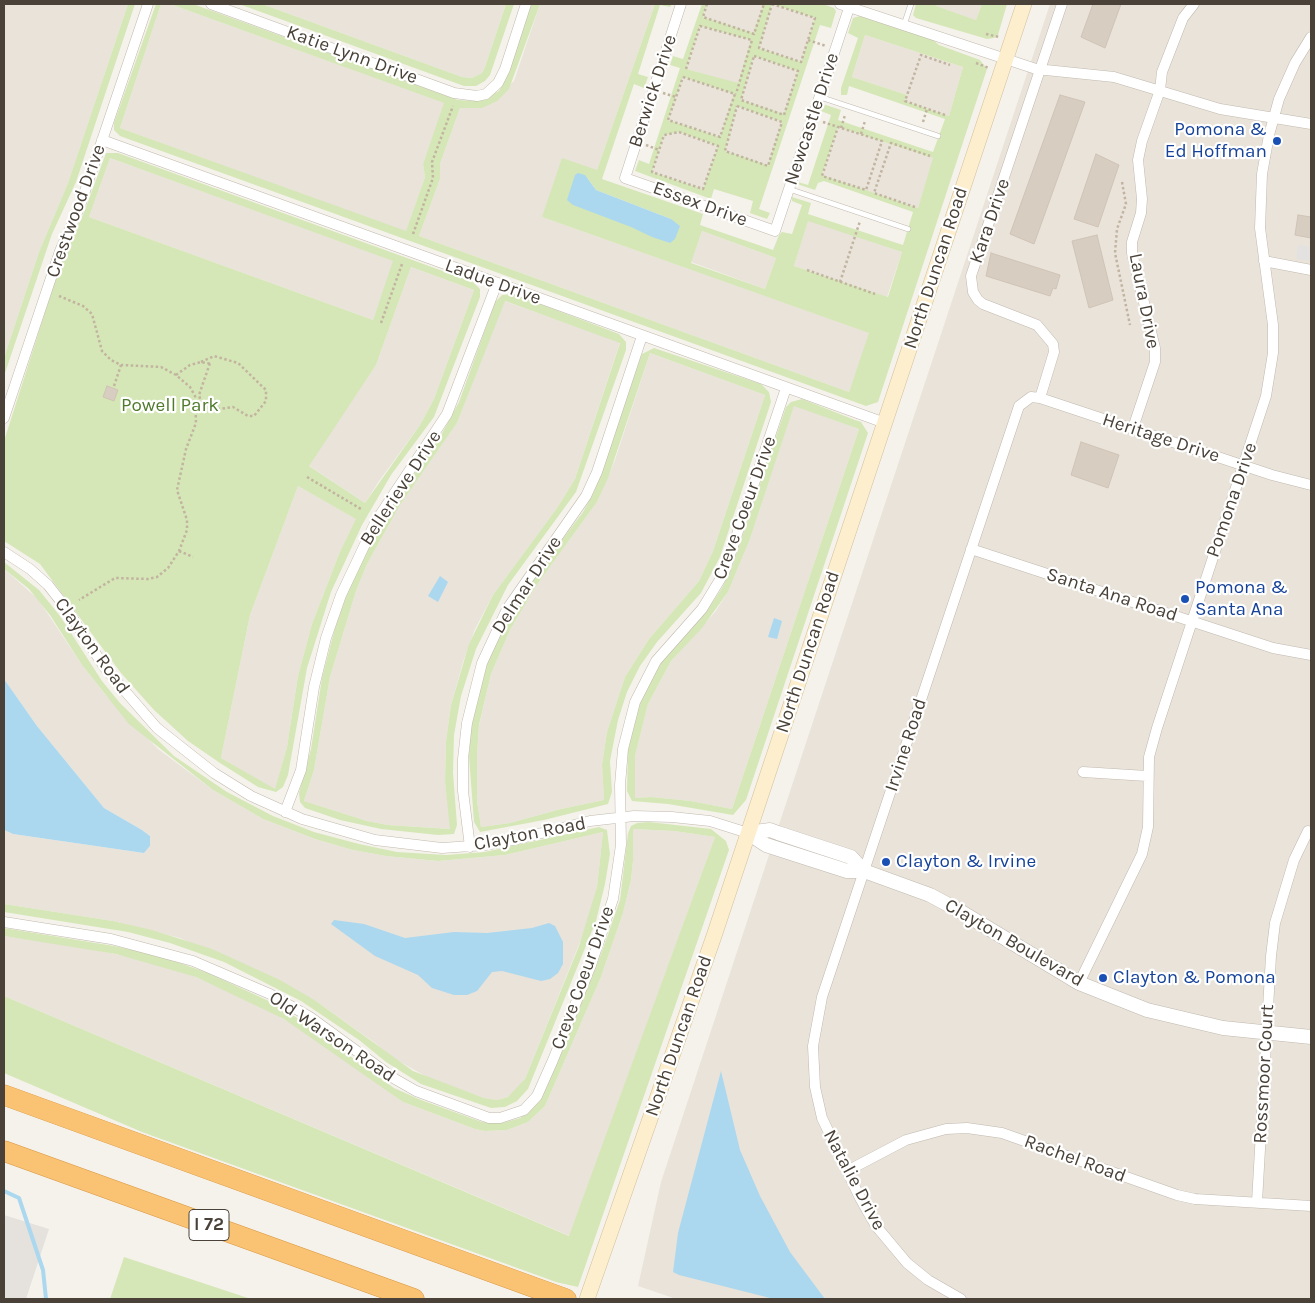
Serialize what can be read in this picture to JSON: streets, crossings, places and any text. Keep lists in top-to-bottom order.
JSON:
{
  "streets": {
    "highway": ["I 72"],
    "main road": ["North Duncan Road"],
    "street": [
      "Katie Lynn Drive",
      "Berwick Drive",
      "Newcastle Drive",
      "Essex Drive",
      "Crestwood Drive",
      "Kara Drive",
      "Ladue Drive",
      "Laura Drive",
      "Heritage Drive",
      "Bellerieve Drive",
      "Pomona Drive",
      "Creve Coeur Drive",
      "Delmar Drive",
      "Santa Ana Road",
      "Clayton Road",
      "Irvine Road",
      "Clayton Boulevard",
      "Old Warson Road",
      "Rossmoor Court",
      "Rachel Road",
      "Natalie Drive"
    ]
  },
  "crossings": [
    ["Berwick Drive", "Essex Drive"],
    ["Newcastle Drive", "Essex Drive"],
    ["Crestwood Drive", "Ladue Drive"],
    ["Kara Drive", "Heritage Drive"],
    ["Kara Drive", "Irvine Road"],
    ["North Duncan Road", "Ladue Drive"],
    ["North Duncan Road", "Clayton Road"],
    ["North Duncan Road", "Clayton Boulevard"],
    ["Ladue Drive", "Bellerieve Drive"],
    ["Ladue Drive", "Creve Coeur Drive"],
    ["Ladue Drive", "Delmar Drive"],
    ["Laura Drive", "Heritage Drive"],
    ["Heritage Drive", "Pomona Drive"],
    ["Heritage Drive", "Irvine Road"],
    ["Bellerieve Drive", "Clayton Road"],
    ["Pomona Drive", "Santa Ana Road"],
    ["Pomona Drive", "Clayton Boulevard"],
    ["Creve Coeur Drive", "Clayton Road"],
    ["Creve Coeur Drive", "Old Warson Road"],
    ["Delmar Drive", "Clayton Road"],
    ["Santa Ana Road", "Irvine Road"],
    ["Clayton Road", "Clayton Boulevard"],
    ["Irvine Road", "Clayton Boulevard"],
    ["Irvine Road", "Natalie Drive"],
    ["Clayton Boulevard", "Rossmoor Court"],
    ["Rossmoor Court", "Rachel Road"],
    ["Rachel Road", "Natalie Drive"]
  ],
  "parks": ["Powell Park"],
  "places": [
    "Pomona & Ed Hoffman",
    "Pomona & Santa Ana",
    "Clayton & Irvine",
    "Clayton & Pomona"
  ]
}
